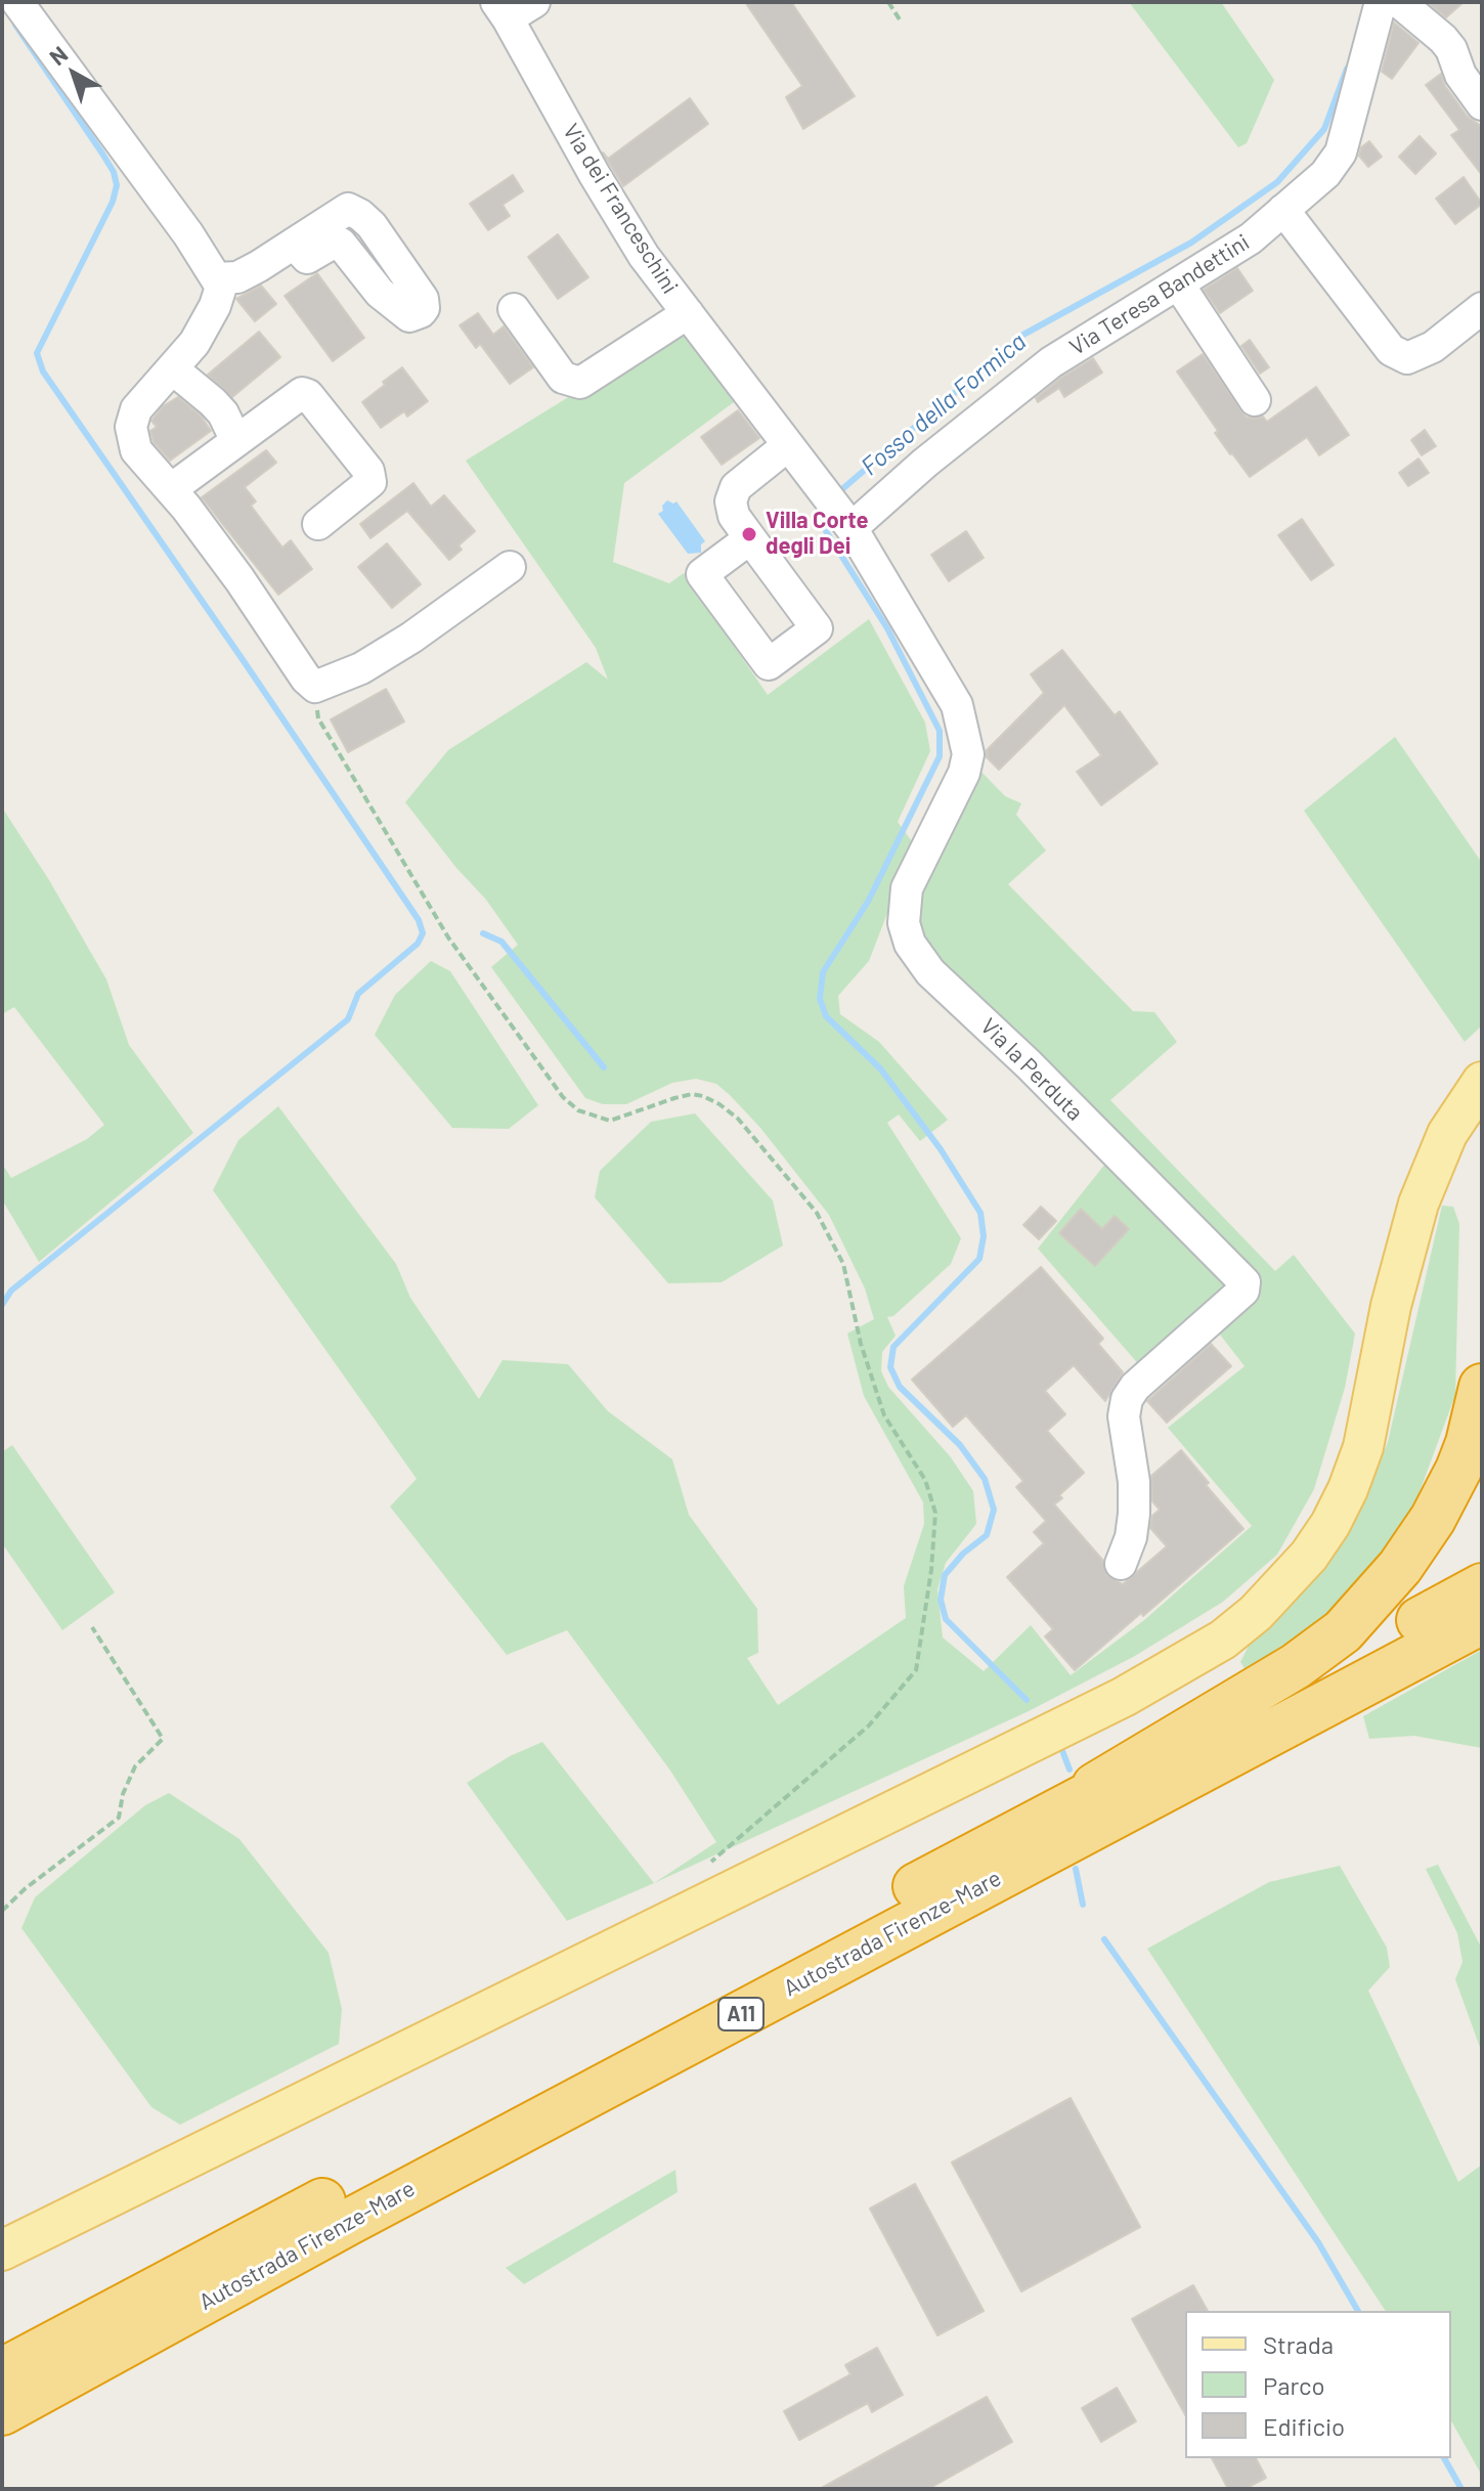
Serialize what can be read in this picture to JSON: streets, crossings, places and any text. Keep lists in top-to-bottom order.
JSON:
{
  "streets": {
    "highway": ["Autostrada Firenze-Mare", "A11"],
    "street": ["Via dei Franceschini", "Via Teresa Bandettini", "Via la Perduta"]
  },
  "crossings": [
    ["Via dei Franceschini", "Via Teresa Bandettini"],
    ["Via dei Franceschini", "Via la Perduta"],
    ["Via Teresa Bandettini", "Via la Perduta"]
  ],
  "water": ["Fosso della Formica"],
  "places": ["Villa Corte degli Dei"],
  "legend": ["Strada", "Parco", "Edificio"],
  "north": "top left"
}
